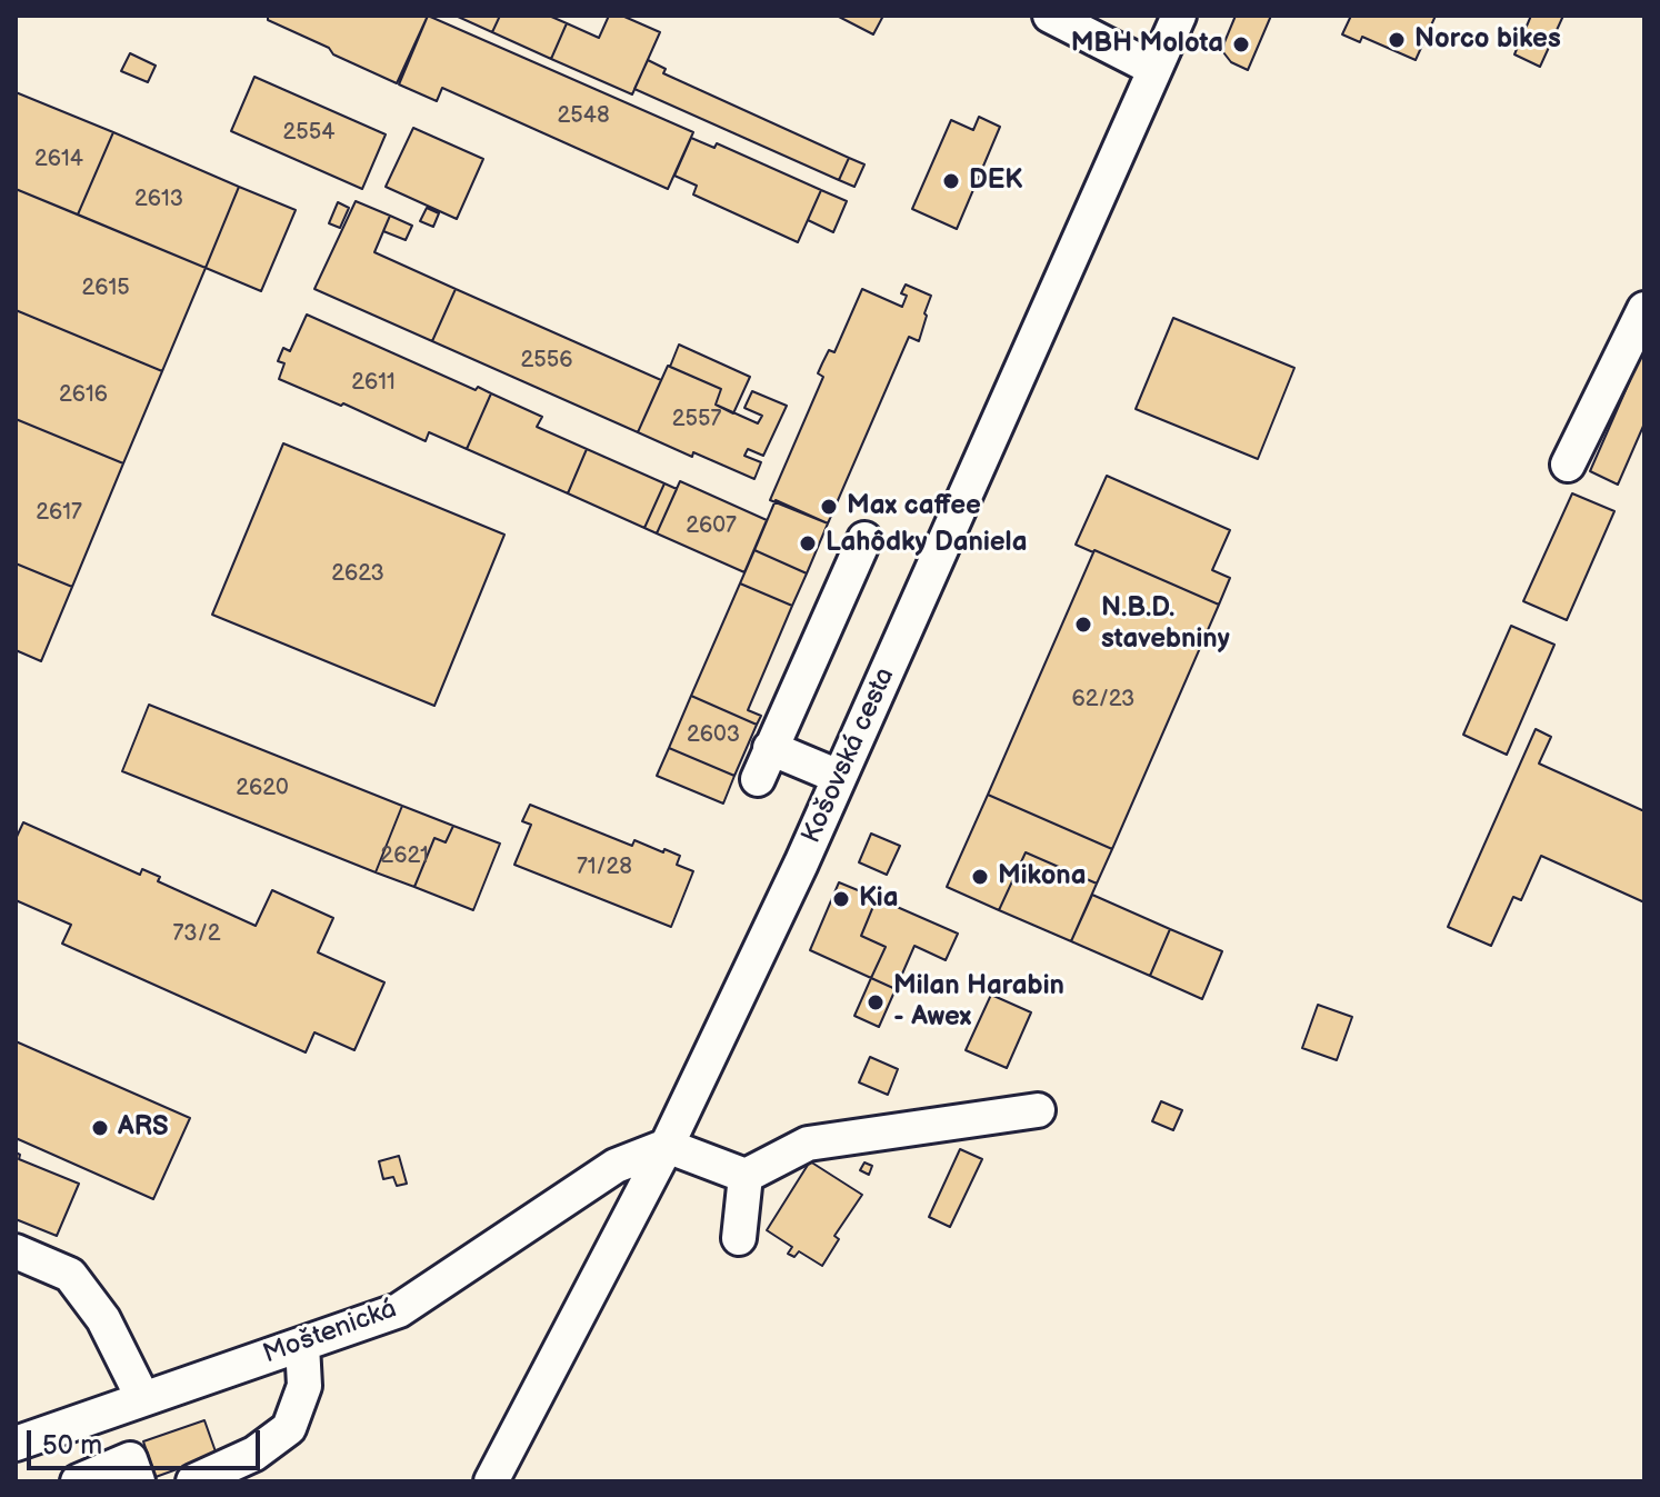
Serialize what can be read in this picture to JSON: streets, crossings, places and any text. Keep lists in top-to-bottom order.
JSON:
{
  "streets": {
    "street": ["Košovská cesta", "Moštenická"]
  },
  "crossings": [
    ["Košovská cesta", "Moštenická"]
  ],
  "places": [
    "Norco bikes",
    "MBH Molota",
    "DEK",
    "Max caffee",
    "Lahôdky Daniela",
    "N.B.D. stavebniny",
    "Mikona",
    "Kia",
    "Milan Harabin - Awex",
    "ARS"
  ],
  "house_numbers": [
    "2548",
    "2554",
    "2614",
    "2613",
    "2615",
    "2556",
    "2611",
    "2616",
    "2557",
    "2617",
    "2607",
    "2623",
    "62/23",
    "2603",
    "2620",
    "2621",
    "71/28",
    "73/2"
  ],
  "scale_bar": "50 m"
}
